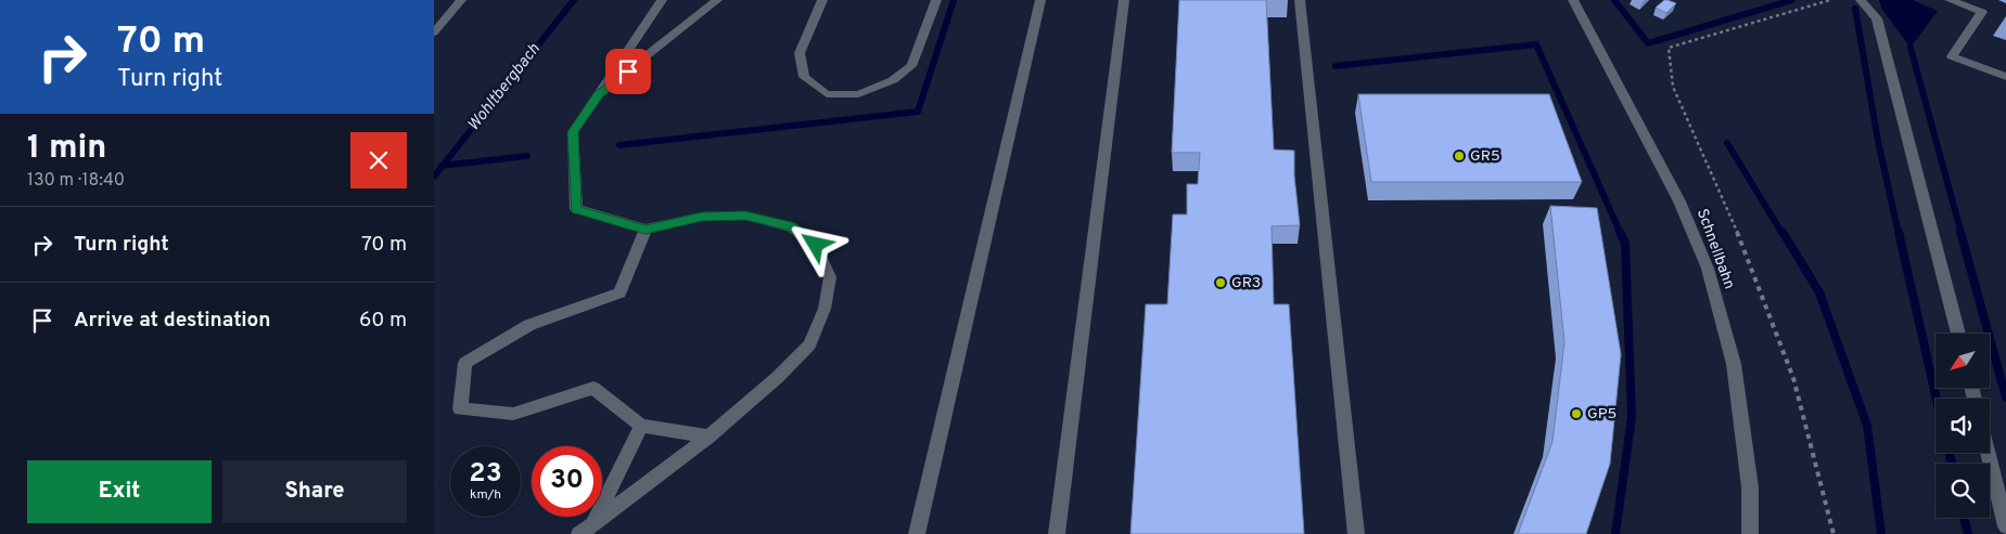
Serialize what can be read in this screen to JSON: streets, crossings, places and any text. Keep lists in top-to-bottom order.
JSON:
{
  "streets": {
    "street": ["Schnellbahn"]
  },
  "water": ["Wohltbergbach"],
  "places": ["GR5", "GR3", "GP5"],
  "north": "bottom left",
  "page": {
    "turn": ["70 m", "Turn right"],
    "heading": ["1 min", "130 m · 18:40"],
    "list": [
      {
        "name": "Turn right",
        "value": "70 m"
      },
      {
        "name": "Arrive at destination",
        "value": "60 m"
      }
    ],
    "speed": "23 km/h",
    "limit": "30",
    "buttons": ["Exit", "Share"]
  }
}
